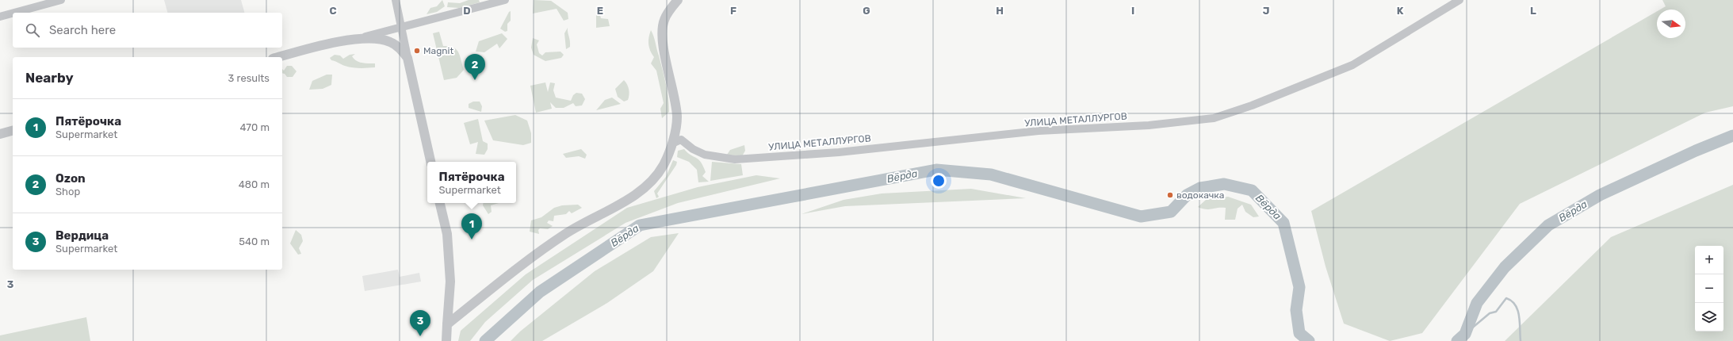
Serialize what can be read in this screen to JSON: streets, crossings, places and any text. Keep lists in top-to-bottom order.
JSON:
{
  "streets": {
    "street": ["УЛИЦА МЕТАЛЛУРГОВ"]
  },
  "water": ["Вёрда"],
  "places": ["Magnit", "водокачка"],
  "north": "right",
  "page": {
    "search": "Search here",
    "pins": ["2", "1", "3"],
    "heading": ["Nearby", "3 results"],
    "list": [
      {
        "mark": "1",
        "name": "Пятёрочка",
        "note": "Supermarket",
        "value": "470 m"
      },
      {
        "mark": "2",
        "name": "Ozon",
        "note": "Shop",
        "value": "480 m"
      },
      {
        "mark": "3",
        "name": "Вердица",
        "note": "Supermarket",
        "value": "540 m"
      }
    ],
    "popup": ["Пятёрочка", "Supermarket"],
    "map_buttons": ["+", "−"]
  },
  "grid": {
    "columns": [
      "C",
      "D",
      "E",
      "F",
      "G",
      "H",
      "I",
      "J",
      "K",
      "L"
    ],
    "rows": ["3"]
  }
}
